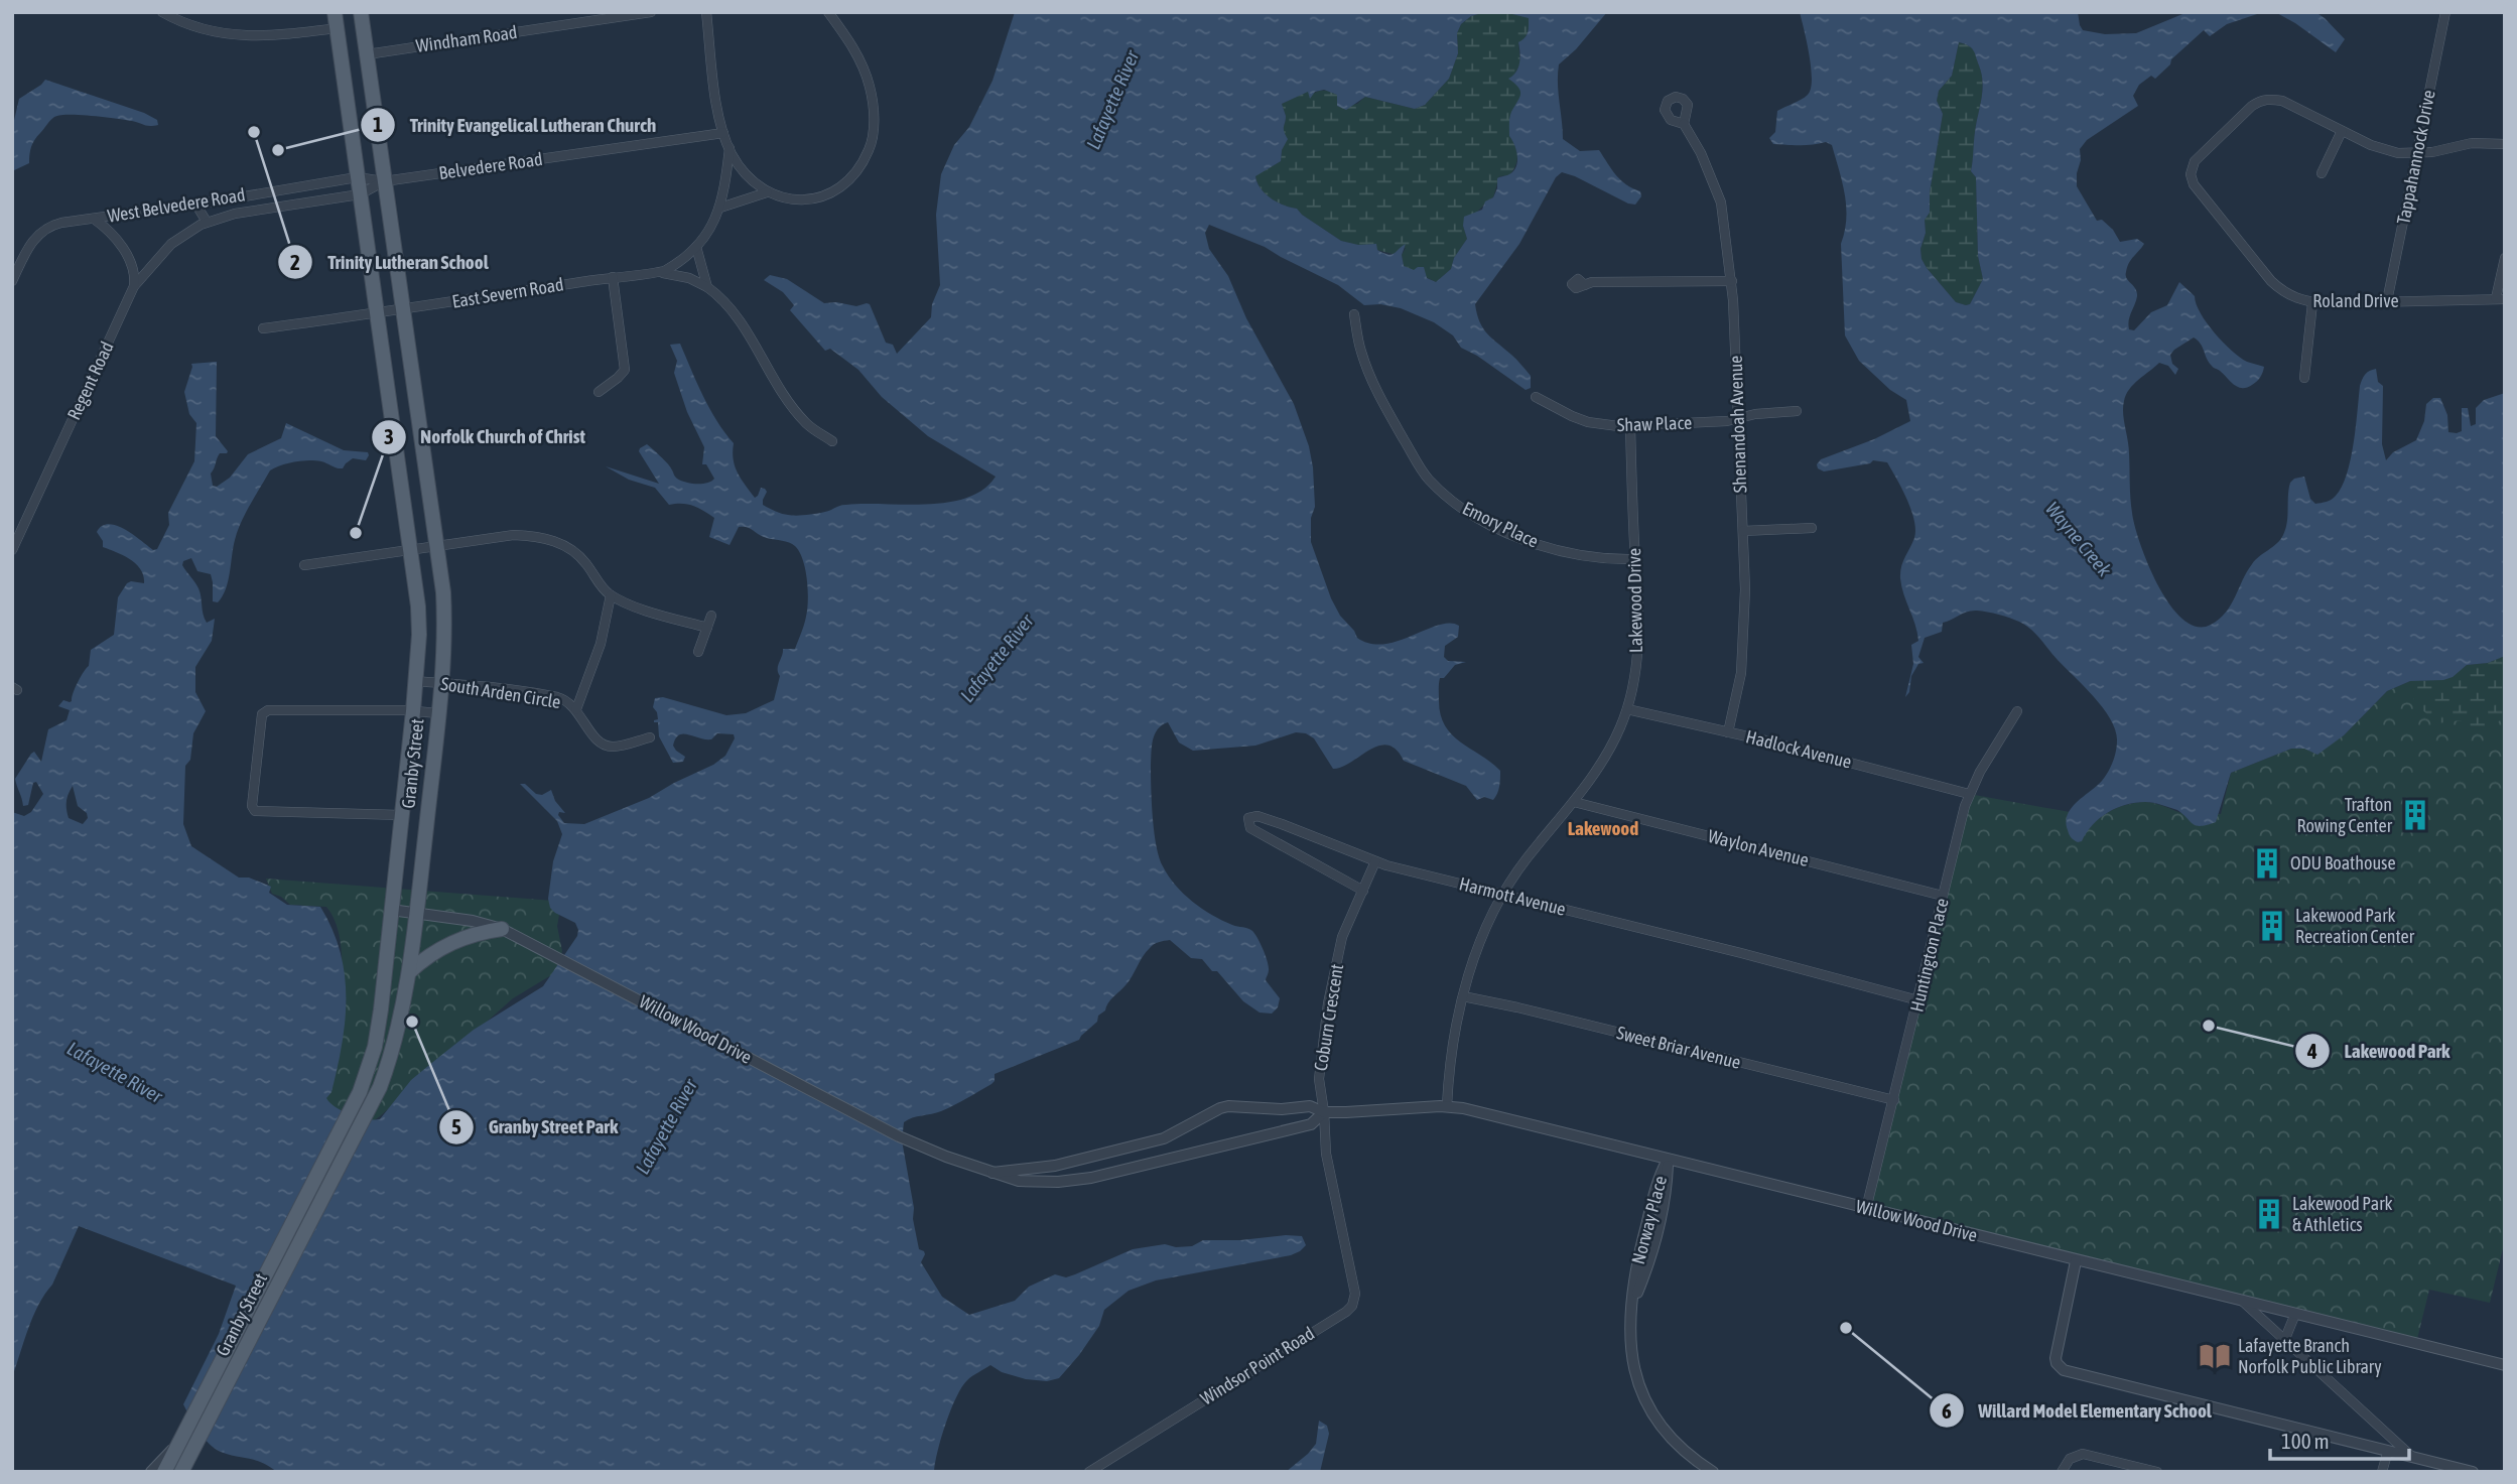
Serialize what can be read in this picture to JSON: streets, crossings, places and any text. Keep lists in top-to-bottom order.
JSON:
{
  "streets": {
    "main road": ["Granby Street"],
    "street": [
      "Windham Road",
      "Tappahannock Drive",
      "Belvedere Road",
      "West Belvedere Road",
      "East Severn Road",
      "Roland Drive",
      "Regent Road",
      "Shaw Place",
      "Shenandoah Avenue",
      "Emory Place",
      "Lakewood Drive",
      "South Arden Circle",
      "Hadlock Avenue",
      "Waylon Avenue",
      "Harmott Avenue",
      "Huntington Place",
      "Coburn Crescent",
      "Willow Wood Drive",
      "Sweet Briar Avenue",
      "Norway Place",
      "Windsor Point Road"
    ]
  },
  "crossings": [
    ["Windham Road", "Granby Street"],
    ["Tappahannock Drive", "Roland Drive"],
    ["Belvedere Road", "West Belvedere Road"],
    ["Belvedere Road", "Granby Street"],
    ["West Belvedere Road", "Regent Road"],
    ["West Belvedere Road", "Granby Street"],
    ["East Severn Road", "Granby Street"],
    ["Shaw Place", "Shenandoah Avenue"],
    ["Shaw Place", "Lakewood Drive"],
    ["Shenandoah Avenue", "Hadlock Avenue"],
    ["Emory Place", "Lakewood Drive"],
    ["Lakewood Drive", "Hadlock Avenue"],
    ["Lakewood Drive", "Waylon Avenue"],
    ["Lakewood Drive", "Harmott Avenue"],
    ["Lakewood Drive", "Willow Wood Drive"],
    ["Lakewood Drive", "Sweet Briar Avenue"],
    ["South Arden Circle", "Granby Street"],
    ["Hadlock Avenue", "Huntington Place"],
    ["Granby Street", "Willow Wood Drive"],
    ["Waylon Avenue", "Huntington Place"],
    ["Harmott Avenue", "Huntington Place"],
    ["Harmott Avenue", "Coburn Crescent"],
    ["Huntington Place", "Willow Wood Drive"],
    ["Huntington Place", "Sweet Briar Avenue"],
    ["Coburn Crescent", "Willow Wood Drive"],
    ["Coburn Crescent", "Windsor Point Road"],
    ["Willow Wood Drive", "Norway Place"]
  ],
  "districts": ["Lakewood"],
  "water": ["Lafayette River", "Wayne Creek"],
  "places": {
    "other": [
      "Trinity Lutheran School",
      "Trinity Evangelical Lutheran Church",
      "Norfolk Church of Christ",
      "Granby Street Park",
      "Lakewood Park",
      "Willard Model Elementary School"
    ],
    "building": [
      "Trafton Rowing Center",
      "ODU Boathouse",
      "Lakewood Park Recreation Center",
      "Lakewood Park & Athletics"
    ],
    "library": ["Lafayette Branch Norfolk Public Library"]
  },
  "scale_bar": "100 m"
}
